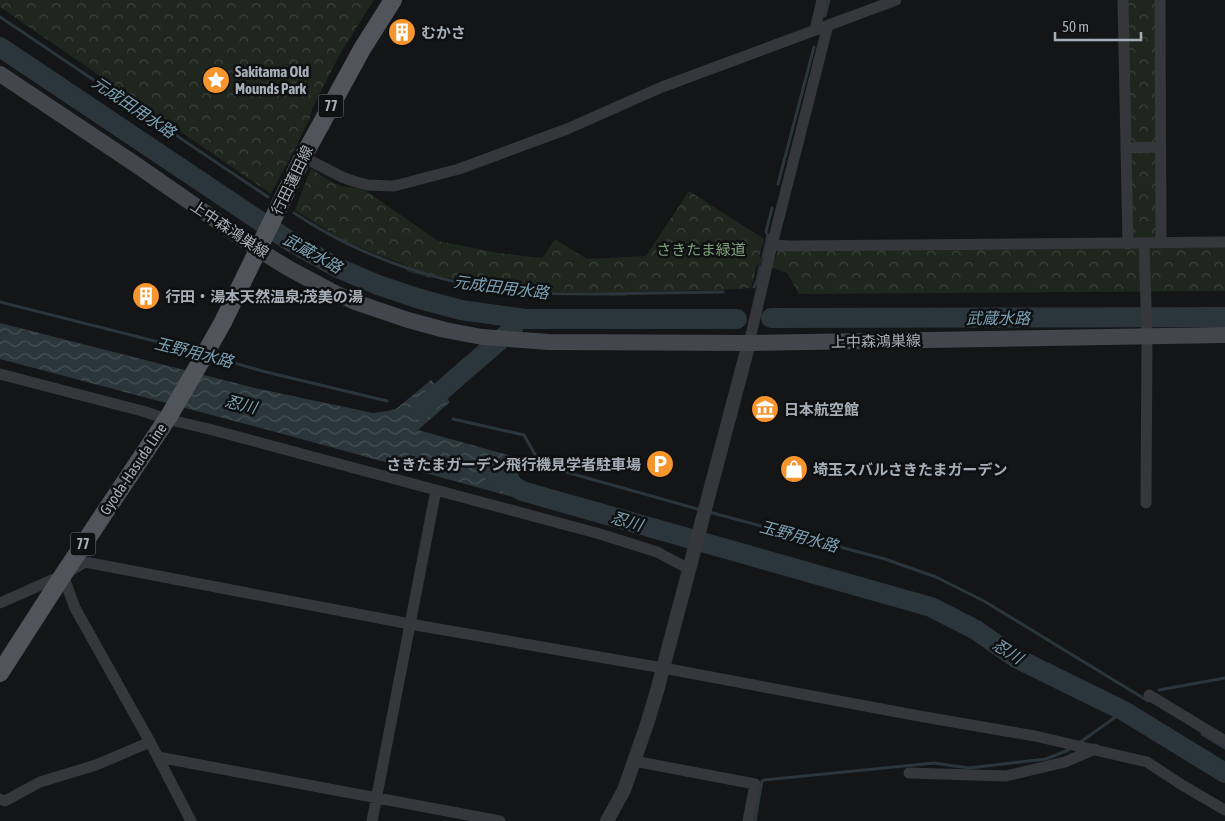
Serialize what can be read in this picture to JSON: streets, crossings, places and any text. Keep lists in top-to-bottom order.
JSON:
{
  "streets": {
    "main road": [
      "77",
      "行田蓮田線",
      "上中森鴻巣線",
      "Gyoda-Hasuda Line"
    ]
  },
  "crossings": [
    ["行田蓮田線", "上中森鴻巣線"],
    ["行田蓮田線", "Gyoda-Hasuda Line"]
  ],
  "water": [
    "元成田用水路",
    "武蔵水路",
    "玉野用水路",
    "忍川"
  ],
  "parks": ["さきたま緑道"],
  "places": {
    "building": ["むかさ", "行田・湯本天然温泉;茂美の湯"],
    "place": ["Sakitama Old Mounds Park"],
    "museum": ["日本航空館"],
    "parking": ["さきたまガーデン飛行機見学者駐車場"],
    "shop": ["埼玉スバルさきたまガーデン"]
  },
  "scale_bar": "50 m"
}
